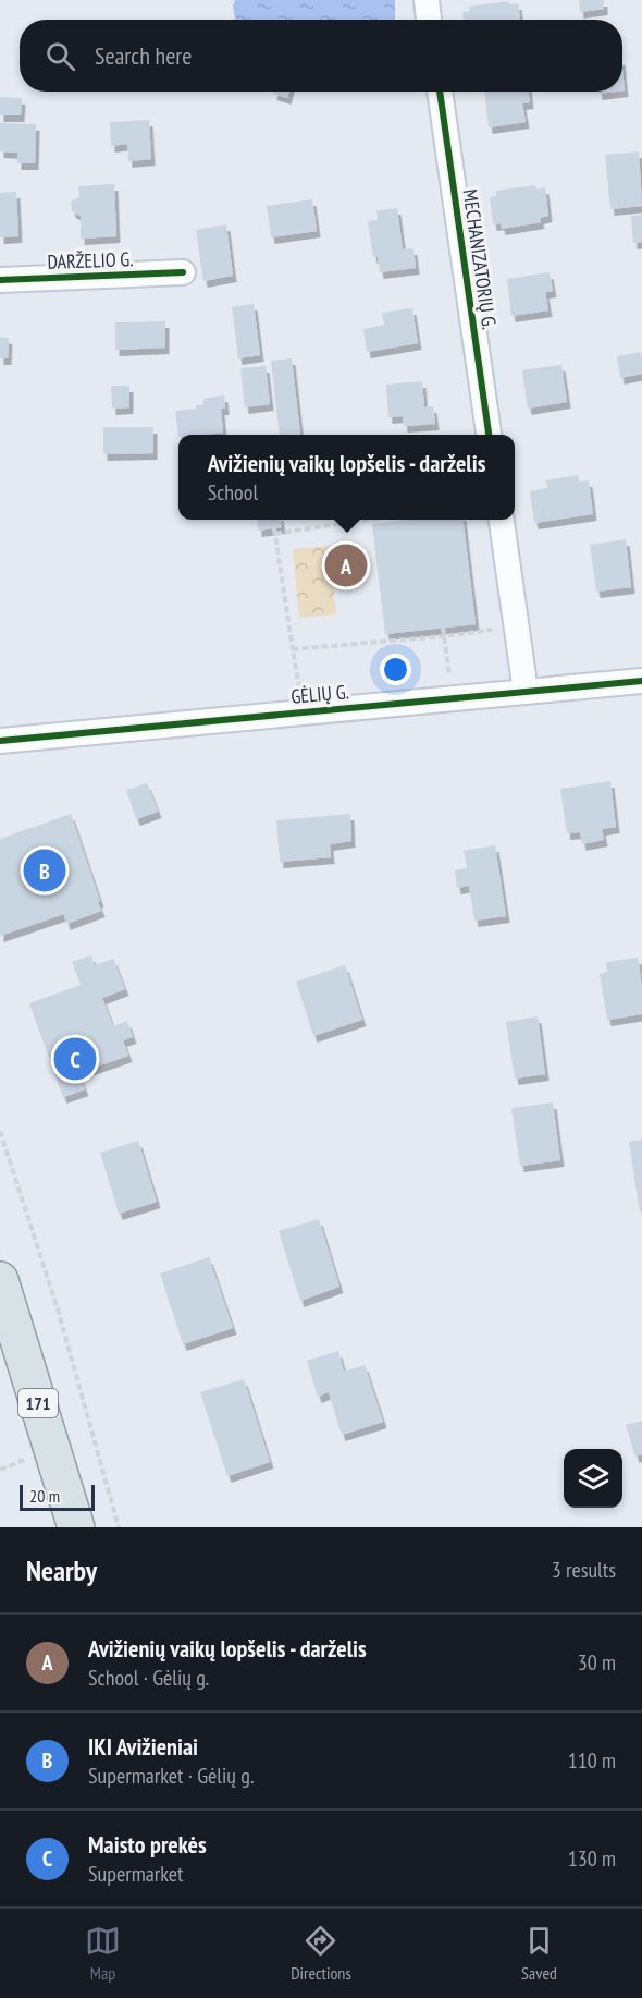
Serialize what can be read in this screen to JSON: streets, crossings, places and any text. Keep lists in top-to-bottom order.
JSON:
{
  "streets": {
    "main road": ["171"],
    "street": ["MECHANIZATORIŲ G.", "DARŽELIO G.", "GĖLIŲ G."]
  },
  "scale_bar": "20 m",
  "page": {
    "search": "Search here",
    "popup": ["Avižienių vaikų lopšelis - darželis", "School"],
    "pins": ["A", "B", "C"],
    "scale": "20 m",
    "heading": ["Nearby", "3 results"],
    "list": [
      {
        "mark": "A",
        "name": "Avižienių vaikų lopšelis - darželis",
        "note": "School · Gėlių g.",
        "value": "30 m"
      },
      {
        "mark": "B",
        "name": "IKI Avižieniai",
        "note": "Supermarket · Gėlių g.",
        "value": "110 m"
      },
      {
        "mark": "C",
        "name": "Maisto prekės",
        "note": "Supermarket",
        "value": "130 m"
      }
    ],
    "nav": ["Map", "Directions", "Saved"]
  }
}
